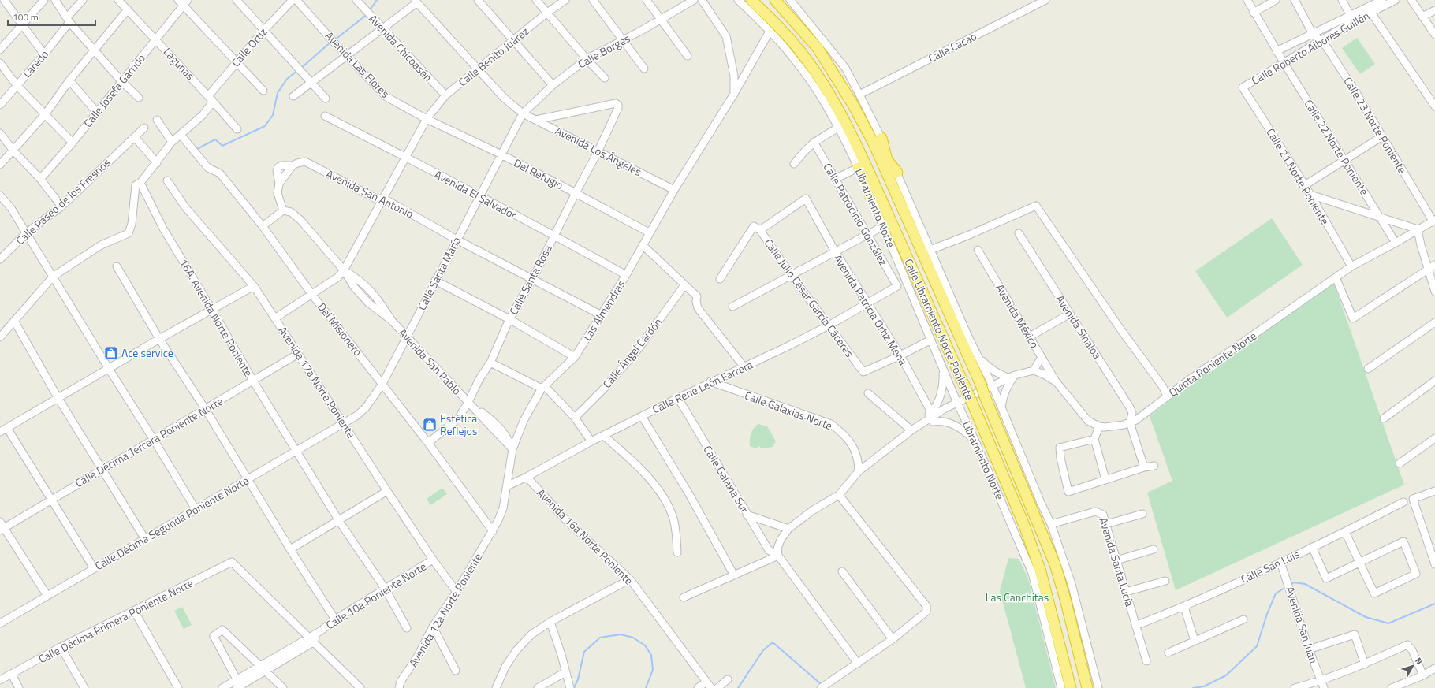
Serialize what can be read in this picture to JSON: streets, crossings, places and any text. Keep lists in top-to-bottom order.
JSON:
{
  "streets": {
    "highway": ["Calle Libramiento Norte Poniente"],
    "street": [
      "Calle Ortiz",
      "Calle Cacao",
      "Avenida Chicoasén",
      "Calle Roberto Albores Guillén",
      "Calle Borges",
      "Calle Benito Juárez",
      "Laredo",
      "Lagunas",
      "Avenida Las Flores",
      "Calle Josefa Garrido",
      "Calle 23 Norte Poniente",
      "Calle 22 Norte Poniente",
      "Avenida Los Ángeles",
      "Del Refugio",
      "Calle 21 Norte Poniente",
      "Avenida San Antonio",
      "Avenida El Salvador",
      "Calle Paseo de los Fresnos",
      "Libramiento Norte",
      "Calle Patrocinio González",
      "Calle Santa María",
      "Calle Santa Rosa",
      "Calle Julio César García Cáceres",
      "Avenida Patricia Ortiz Mena",
      "Las Almendras",
      "Avenida México",
      "16A. Avenida Norte Poniente",
      "Avenida Sinaloa",
      "Del Misionero",
      "Calle Ángel Cardón",
      "Avenida San Pablo",
      "Quinta Poniente Norte",
      "Avenida 17a Norte Poniente",
      "Calle Rene León Farrera",
      "Calle Galaxias Norte",
      "Calle Décima Tercera Poniente Norte",
      "Calle Galaxia Sur",
      "Calle Décima Segunda Poniente Norte",
      "Avenida 16a Norte Poniente",
      "Avenida Santa Lucía",
      "Calle San Luis",
      "Calle 10a Poniente Norte",
      "Avenida 12a Norte Poniente",
      "Calle Décima Primera Poniente Norte",
      "Avenida San Juan"
    ]
  },
  "crossings": [
    ["Calle Ortiz", "Lagunas"],
    ["Calle Ortiz", "16A. Avenida Norte Poniente"],
    ["Calle Ortiz", "Del Misionero"],
    ["Avenida Chicoasén", "Calle Benito Juárez"],
    ["Calle Roberto Albores Guillén", "Calle 23 Norte Poniente"],
    ["Calle Roberto Albores Guillén", "Calle 22 Norte Poniente"],
    ["Calle Roberto Albores Guillén", "Calle 21 Norte Poniente"],
    ["Calle Borges", "Avenida Los Ángeles"],
    ["Calle Borges", "Calle Santa María"],
    ["Calle Benito Juárez", "Avenida Las Flores"],
    ["Calle Benito Juárez", "Avenida Los Ángeles"],
    ["Calle Benito Juárez", "Del Refugio"],
    ["Calle Benito Juárez", "Avenida San Antonio"],
    ["Calle Benito Juárez", "Avenida El Salvador"],
    ["Calle Benito Juárez", "Del Misionero"],
    ["Calle Benito Juárez", "Avenida San Pablo"],
    ["Calle Benito Juárez", "Avenida 17a Norte Poniente"],
    ["Lagunas", "Calle Josefa Garrido"],
    ["Avenida Las Flores", "Del Refugio"],
    ["Calle 23 Norte Poniente", "Quinta Poniente Norte"],
    ["Calle 22 Norte Poniente", "Quinta Poniente Norte"],
    ["Avenida Los Ángeles", "Calle Santa María"],
    ["Avenida Los Ángeles", "Calle Santa Rosa"],
    ["Avenida Los Ángeles", "Las Almendras"],
    ["Del Refugio", "Calle Santa María"],
    ["Del Refugio", "Calle Santa Rosa"],
    ["Del Refugio", "Las Almendras"],
    ["Calle 21 Norte Poniente", "Quinta Poniente Norte"],
    ["Avenida San Antonio", "Calle Santa María"],
    ["Avenida San Antonio", "Calle Santa Rosa"],
    ["Avenida San Antonio", "Las Almendras"],
    ["Avenida El Salvador", "Calle Santa María"],
    ["Avenida El Salvador", "Calle Santa Rosa"],
    ["Avenida El Salvador", "Las Almendras"],
    ["Libramiento Norte", "Las Almendras"],
    ["Libramiento Norte", "Calle Libramiento Norte Poniente"],
    ["Calle Patrocinio González", "Calle Rene León Farrera"],
    ["Calle Santa María", "Del Misionero"],
    ["Calle Santa María", "Avenida San Pablo"],
    ["Calle Santa María", "Avenida 17a Norte Poniente"],
    ["Calle Santa María", "Calle Décima Segunda Poniente Norte"],
    ["Calle Santa Rosa", "Del Misionero"],
    ["Calle Santa Rosa", "Avenida San Pablo"],
    ["Calle Julio César García Cáceres", "Avenida Patricia Ortiz Mena"],
    ["Calle Julio César García Cáceres", "Calle Rene León Farrera"],
    ["Avenida Patricia Ortiz Mena", "Calle Rene León Farrera"],
    ["Las Almendras", "Del Misionero"],
    ["Las Almendras", "Avenida San Pablo"],
    ["Las Almendras", "Calle Rene León Farrera"],
    ["Las Almendras", "Avenida 12a Norte Poniente"],
    ["16A. Avenida Norte Poniente", "Calle Décima Tercera Poniente Norte"],
    ["16A. Avenida Norte Poniente", "Calle Décima Segunda Poniente Norte"],
    ["16A. Avenida Norte Poniente", "Calle 10a Poniente Norte"],
    ["Avenida Sinaloa", "Quinta Poniente Norte"],
    ["Del Misionero", "Avenida 12a Norte Poniente"],
    ["Avenida 17a Norte Poniente", "Calle Décima Tercera Poniente Norte"],
    ["Avenida 17a Norte Poniente", "Calle Décima Segunda Poniente Norte"],
    ["Avenida 17a Norte Poniente", "Calle 10a Poniente Norte"],
    ["Avenida 17a Norte Poniente", "Avenida 12a Norte Poniente"],
    ["Calle Rene León Farrera", "Calle Galaxias Norte"],
    ["Calle Rene León Farrera", "Calle Galaxia Sur"],
    ["Calle Rene León Farrera", "Avenida 16a Norte Poniente"],
    ["Avenida Santa Lucía", "Calle San Luis"],
    ["Calle San Luis", "Avenida San Juan"],
    ["Calle 10a Poniente Norte", "Calle Décima Primera Poniente Norte"]
  ],
  "parks": ["Las Canchitas"],
  "places": {
    "shop": ["Ace service", "Estética Reflejos"]
  },
  "scale_bar": "100 m",
  "north": "top right"
}
